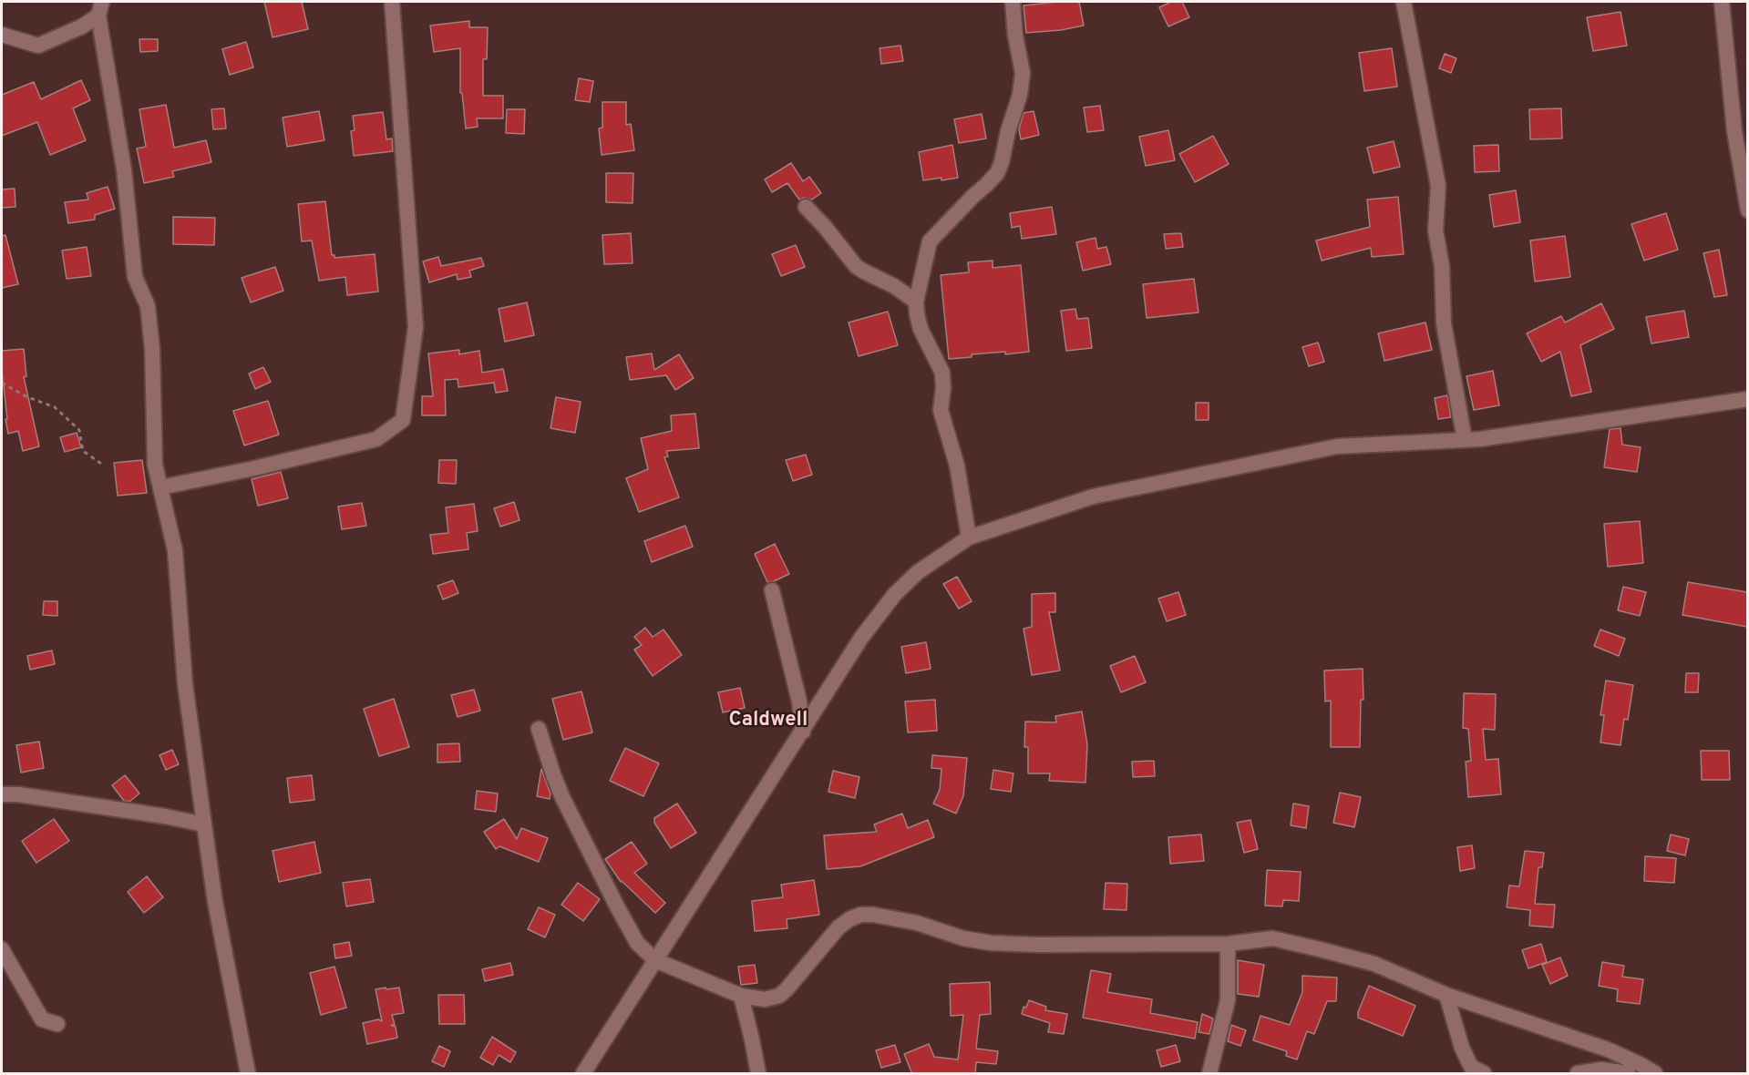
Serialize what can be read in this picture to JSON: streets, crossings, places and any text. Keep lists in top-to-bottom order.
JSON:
{
  "districts": ["Caldwell"]
}
